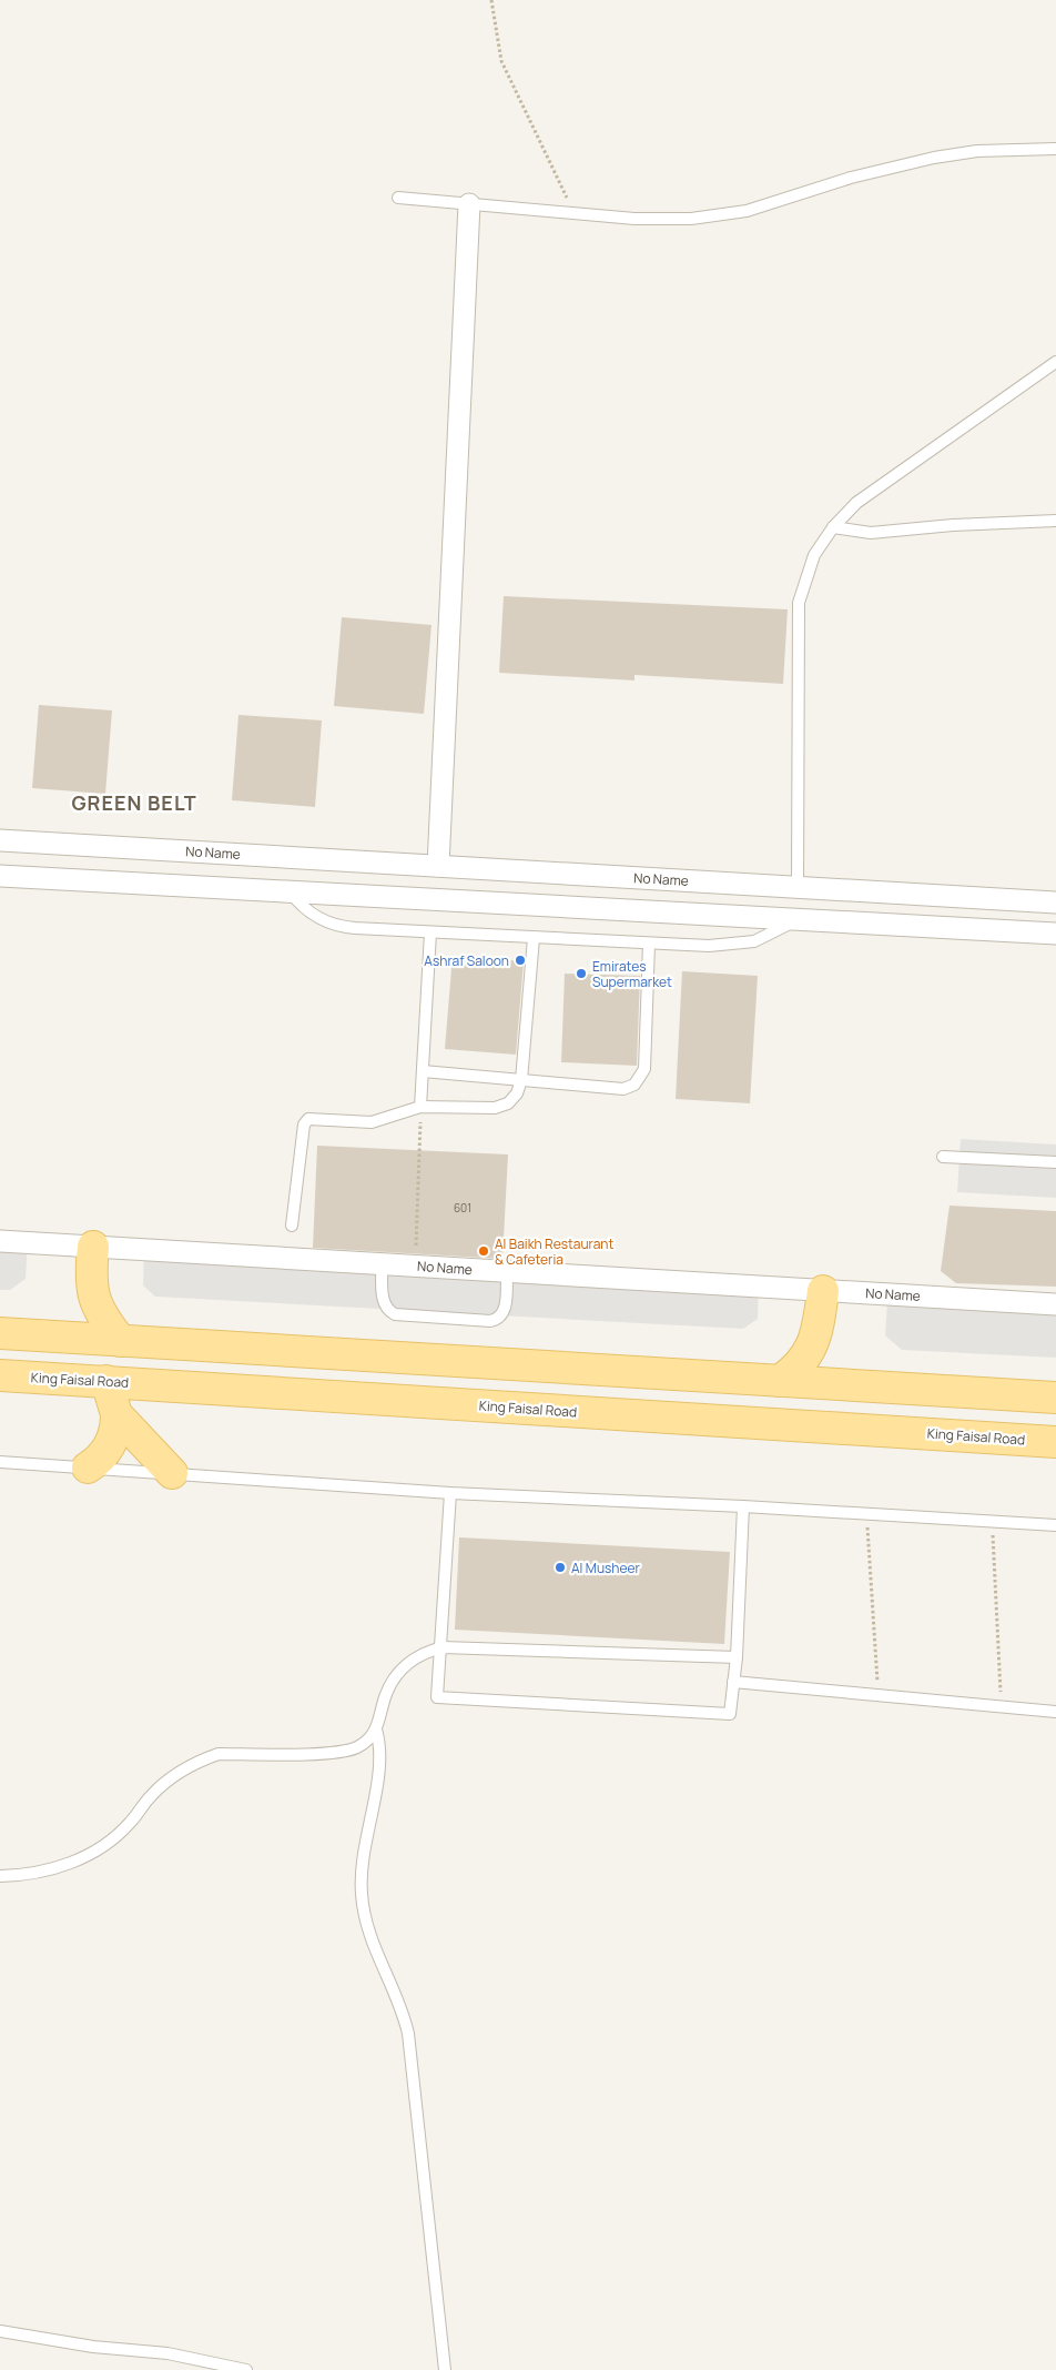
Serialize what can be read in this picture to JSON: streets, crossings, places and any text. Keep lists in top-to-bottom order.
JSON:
{
  "streets": {
    "main road": ["King Faisal Road"],
    "street": ["No Name"]
  },
  "districts": ["GREEN BELT"],
  "places": [
    "Ashraf Saloon",
    "Emirates Supermarket",
    "Al Baikh Restaurant & Cafeteria",
    "Al Musheer"
  ],
  "house_numbers": ["601"]
}
